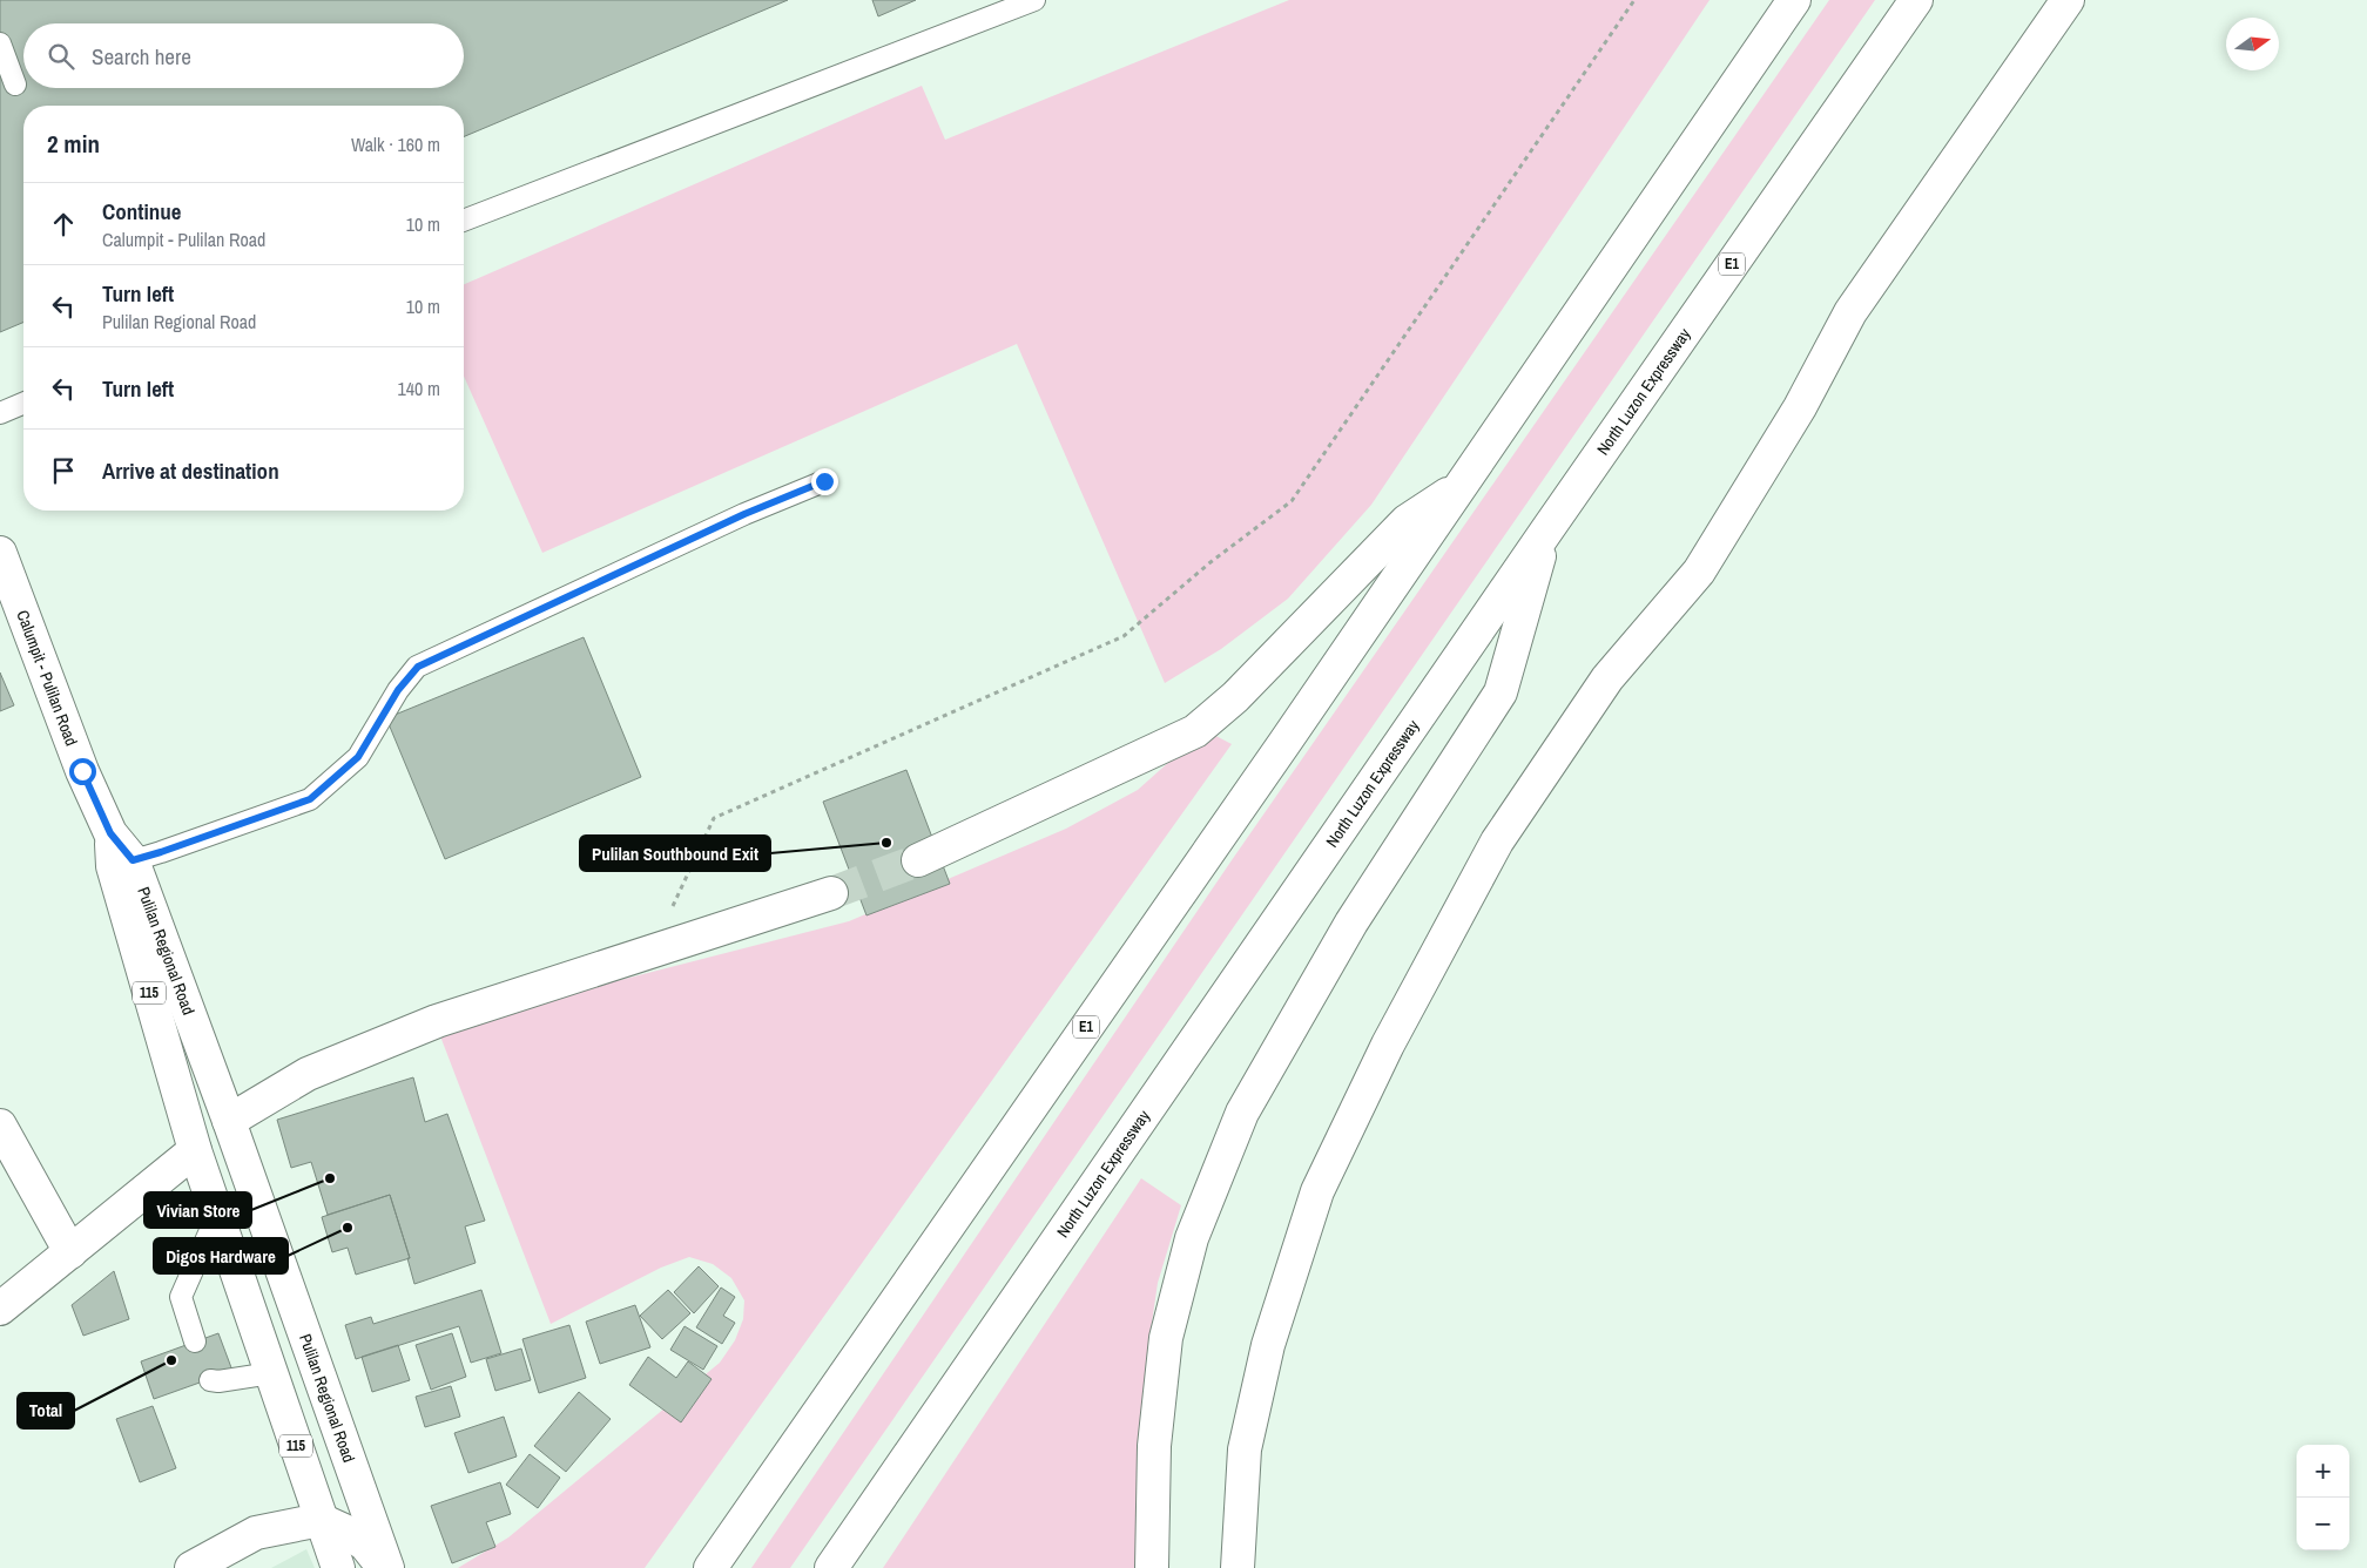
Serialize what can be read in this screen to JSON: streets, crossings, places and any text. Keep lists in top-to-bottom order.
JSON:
{
  "streets": {
    "main road": [
      "E1",
      "North Luzon Expressway",
      "Calumpit - Pulilan Road",
      "Pulilan Regional Road",
      "115"
    ]
  },
  "crossings": [
    ["Calumpit - Pulilan Road", "Pulilan Regional Road"]
  ],
  "places": [
    "Pulilan Southbound Exit",
    "Vivian Store",
    "Digos Hardware",
    "Total"
  ],
  "north": "right",
  "page": {
    "search": "Search here",
    "heading": ["2 min", "Walk · 160 m"],
    "list": [
      ["Continue", "Calumpit - Pulilan Road", "10 m"],
      ["Turn left", "Pulilan Regional Road", "10 m"],
      ["Turn left", "140 m"],
      "Arrive at destination"
    ],
    "map_buttons": ["+", "−"]
  }
}
